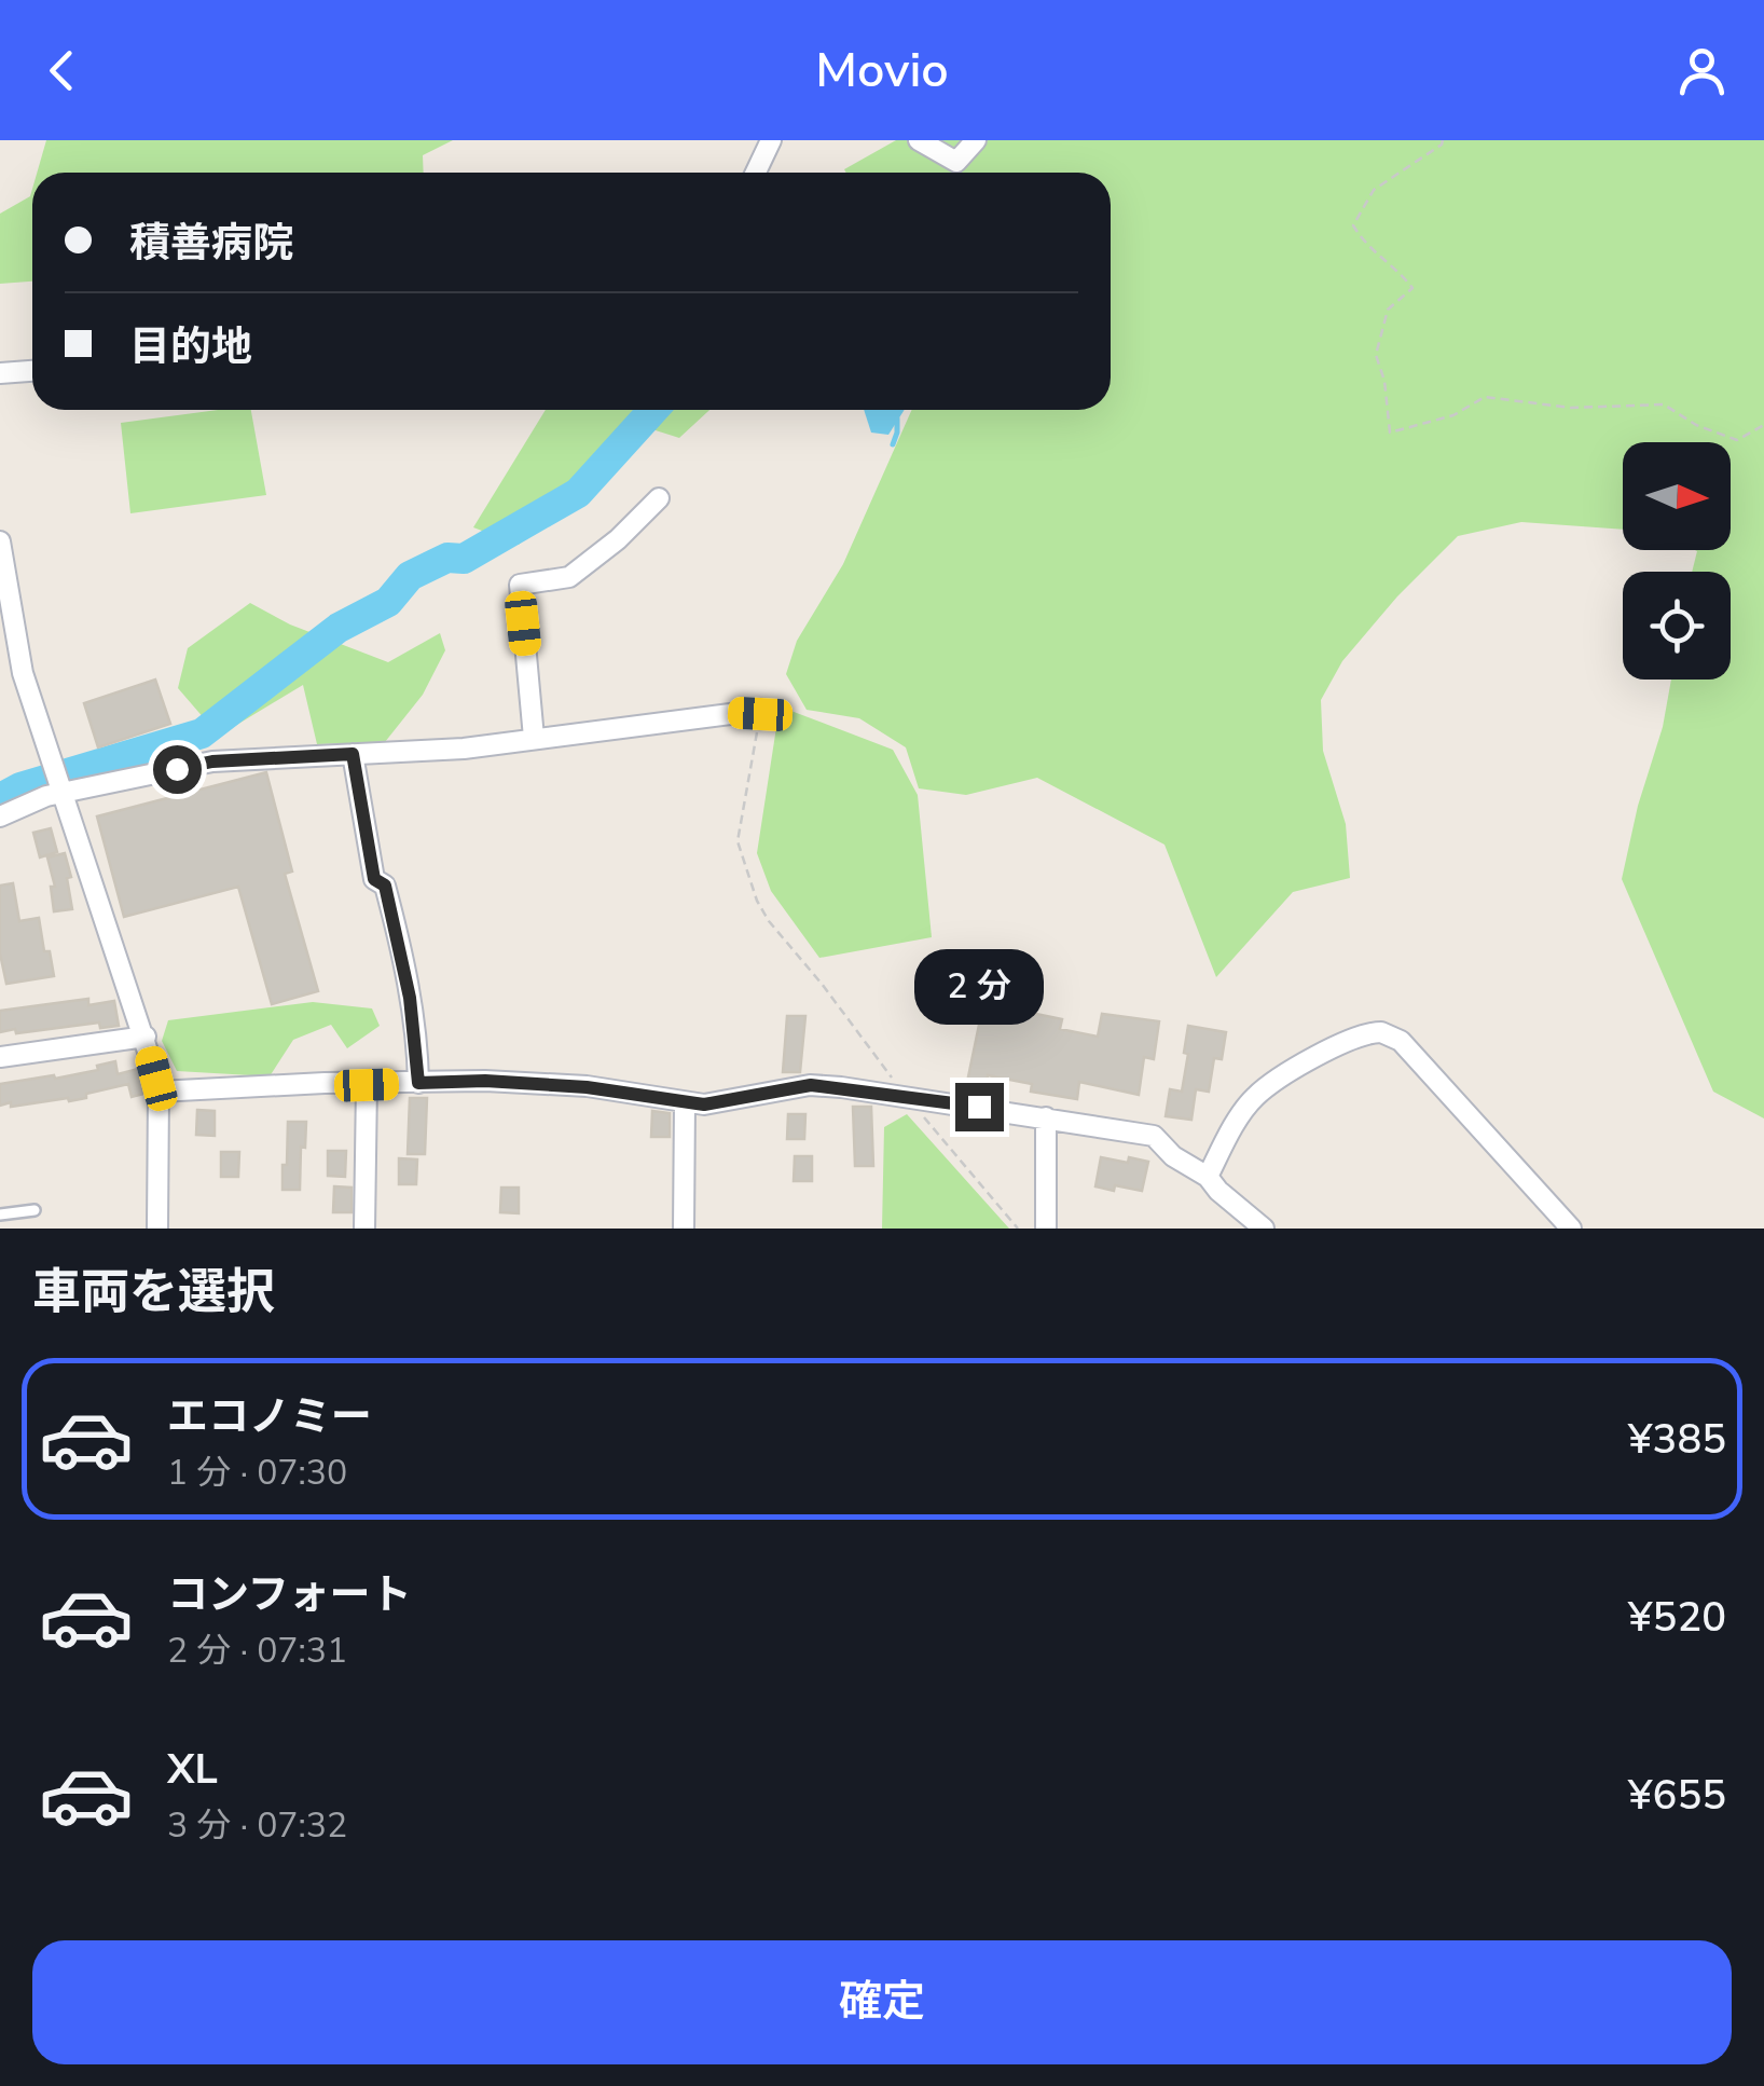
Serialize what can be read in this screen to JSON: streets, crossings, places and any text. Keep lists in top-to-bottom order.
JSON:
{
  "north": "right",
  "page": {
    "header": "Movio",
    "banner": ["積善病院", "目的地"],
    "bubble": "2 分",
    "heading": "車両を選択",
    "list": [
      {
        "name": "エコノミー",
        "note": "1 分 · 07:30",
        "value": "¥385"
      },
      {
        "name": "コンフォート",
        "note": "2 分 · 07:31",
        "value": "¥520"
      },
      {
        "name": "XL",
        "note": "3 分 · 07:32",
        "value": "¥655"
      }
    ],
    "buttons": "確定"
  }
}
